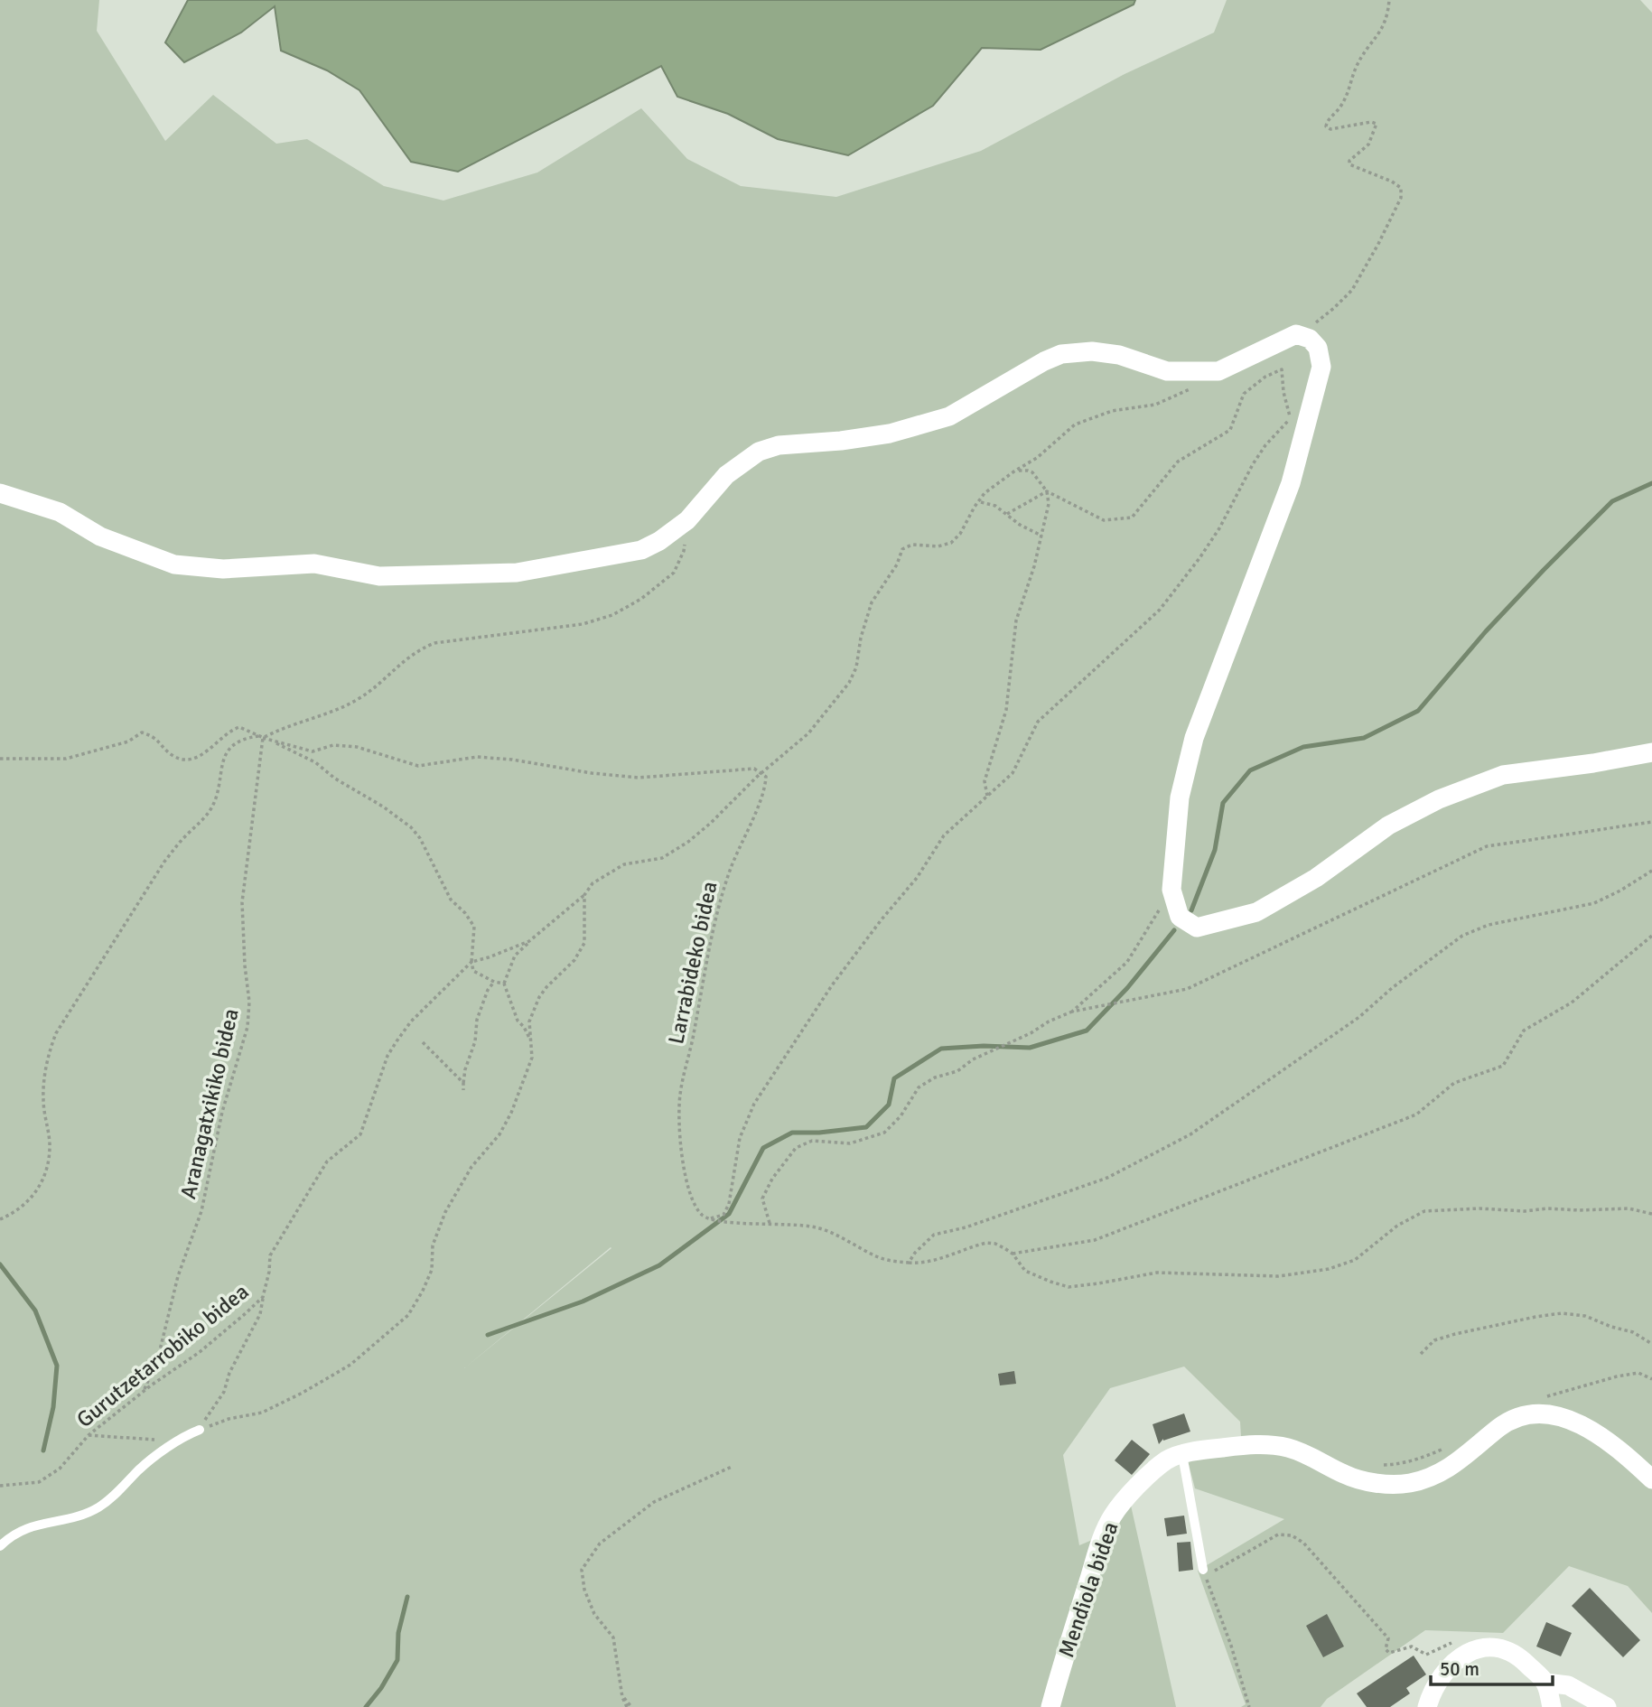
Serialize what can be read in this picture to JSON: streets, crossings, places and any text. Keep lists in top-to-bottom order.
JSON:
{
  "streets": {
    "street": ["Mendiola bidea"],
    "path": ["Larrabideko bidea", "Aranagatxikiko bidea", "Gurutzetarrobiko bidea"]
  },
  "crossings": [
    ["Aranagatxikiko bidea", "Gurutzetarrobiko bidea"]
  ],
  "scale_bar": "50 m"
}
